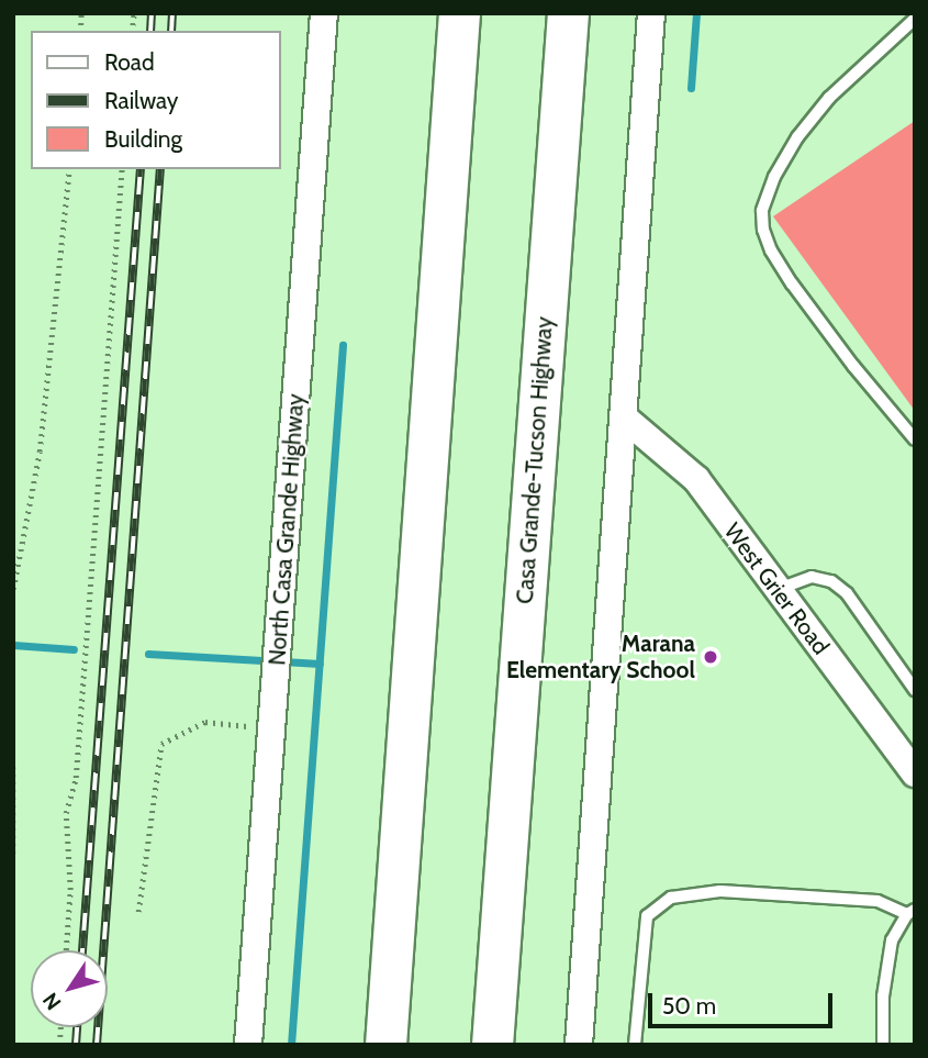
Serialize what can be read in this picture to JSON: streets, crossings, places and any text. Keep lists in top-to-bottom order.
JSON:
{
  "streets": {
    "highway": ["Casa Grande-Tucson Highway"],
    "street": ["North Casa Grande Highway", "West Grier Road"]
  },
  "places": ["Marana Elementary School"],
  "legend": ["Road", "Railway", "Building"],
  "scale_bar": "50 m",
  "north": "bottom left"
}
